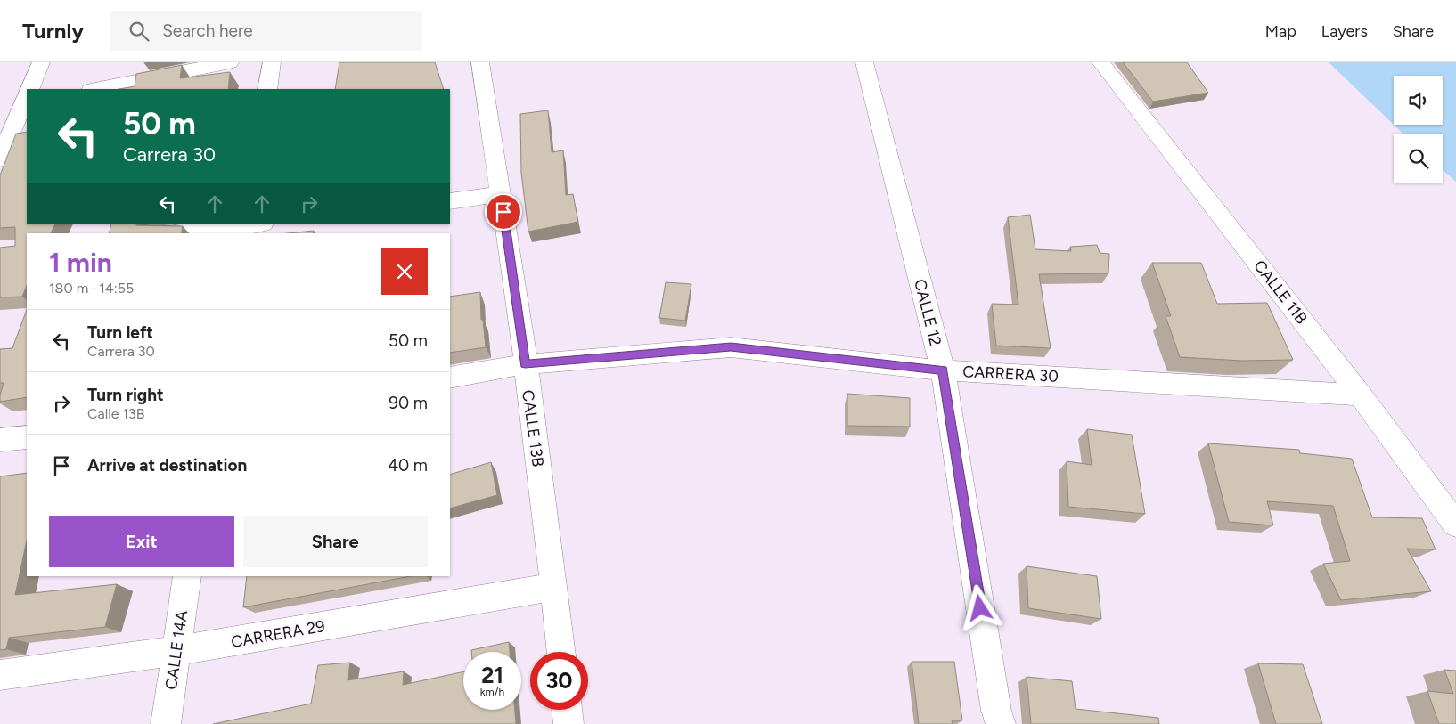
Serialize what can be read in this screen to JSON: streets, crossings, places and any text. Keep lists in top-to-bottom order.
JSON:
{
  "streets": {
    "street": [
      "CALLE 11B",
      "CALLE 12",
      "CARRERA 30",
      "CALLE 13B",
      "CARRERA 29",
      "CALLE 14A"
    ]
  },
  "crossings": [
    ["CALLE 11B", "CARRERA 30"],
    ["CALLE 12", "CARRERA 30"],
    ["CARRERA 30", "CALLE 13B"],
    ["CALLE 13B", "CARRERA 29"],
    ["CARRERA 29", "CALLE 14A"]
  ],
  "page": {
    "header": "Turnly",
    "search": "Search here",
    "nav": ["Map", "Layers", "Share"],
    "turn": ["50 m", "Carrera 30"],
    "heading": ["1 min", "180 m · 14:55"],
    "list": [
      {
        "name": "Turn left",
        "note": "Carrera 30",
        "value": "50 m"
      },
      {
        "name": "Turn right",
        "note": "Calle 13B",
        "value": "90 m"
      },
      {
        "name": "Arrive at destination",
        "value": "40 m"
      }
    ],
    "buttons": ["Exit", "Share"],
    "speed": "21 km/h",
    "limit": "30"
  }
}
